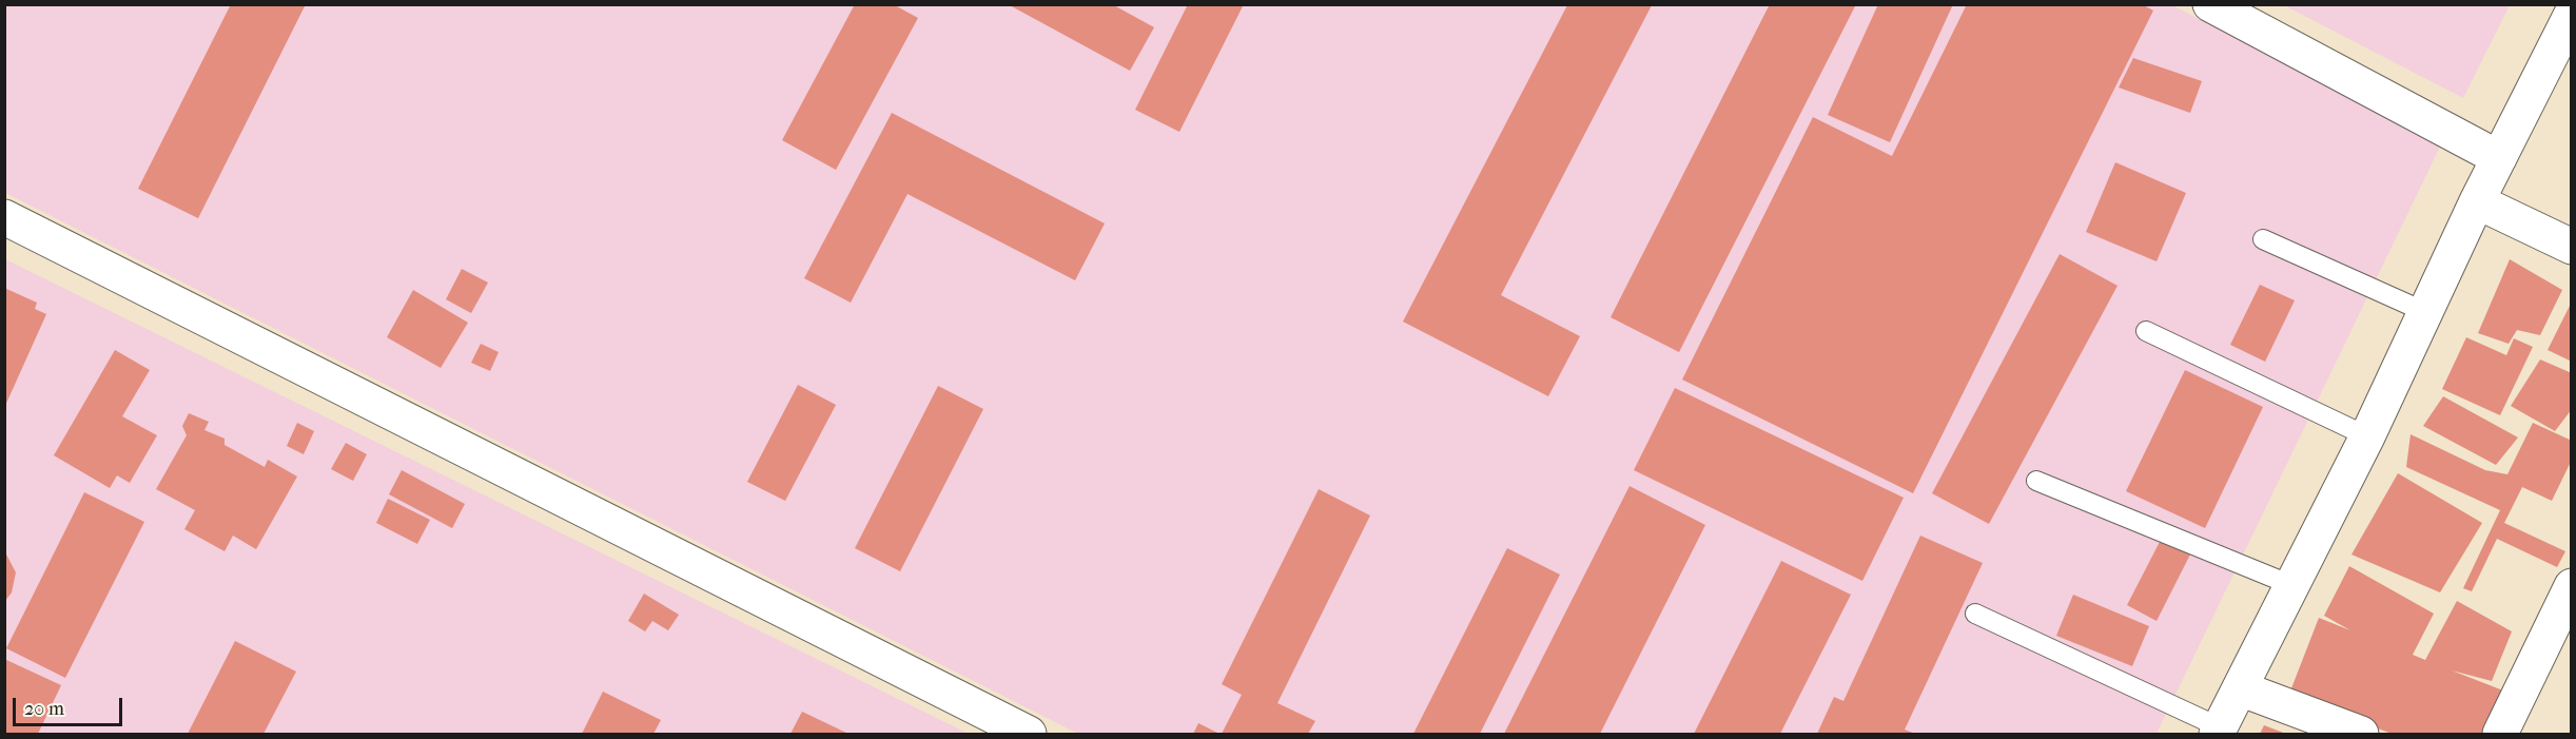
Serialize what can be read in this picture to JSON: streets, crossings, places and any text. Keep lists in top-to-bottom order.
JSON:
{
  "scale_bar": "20 m"
}
